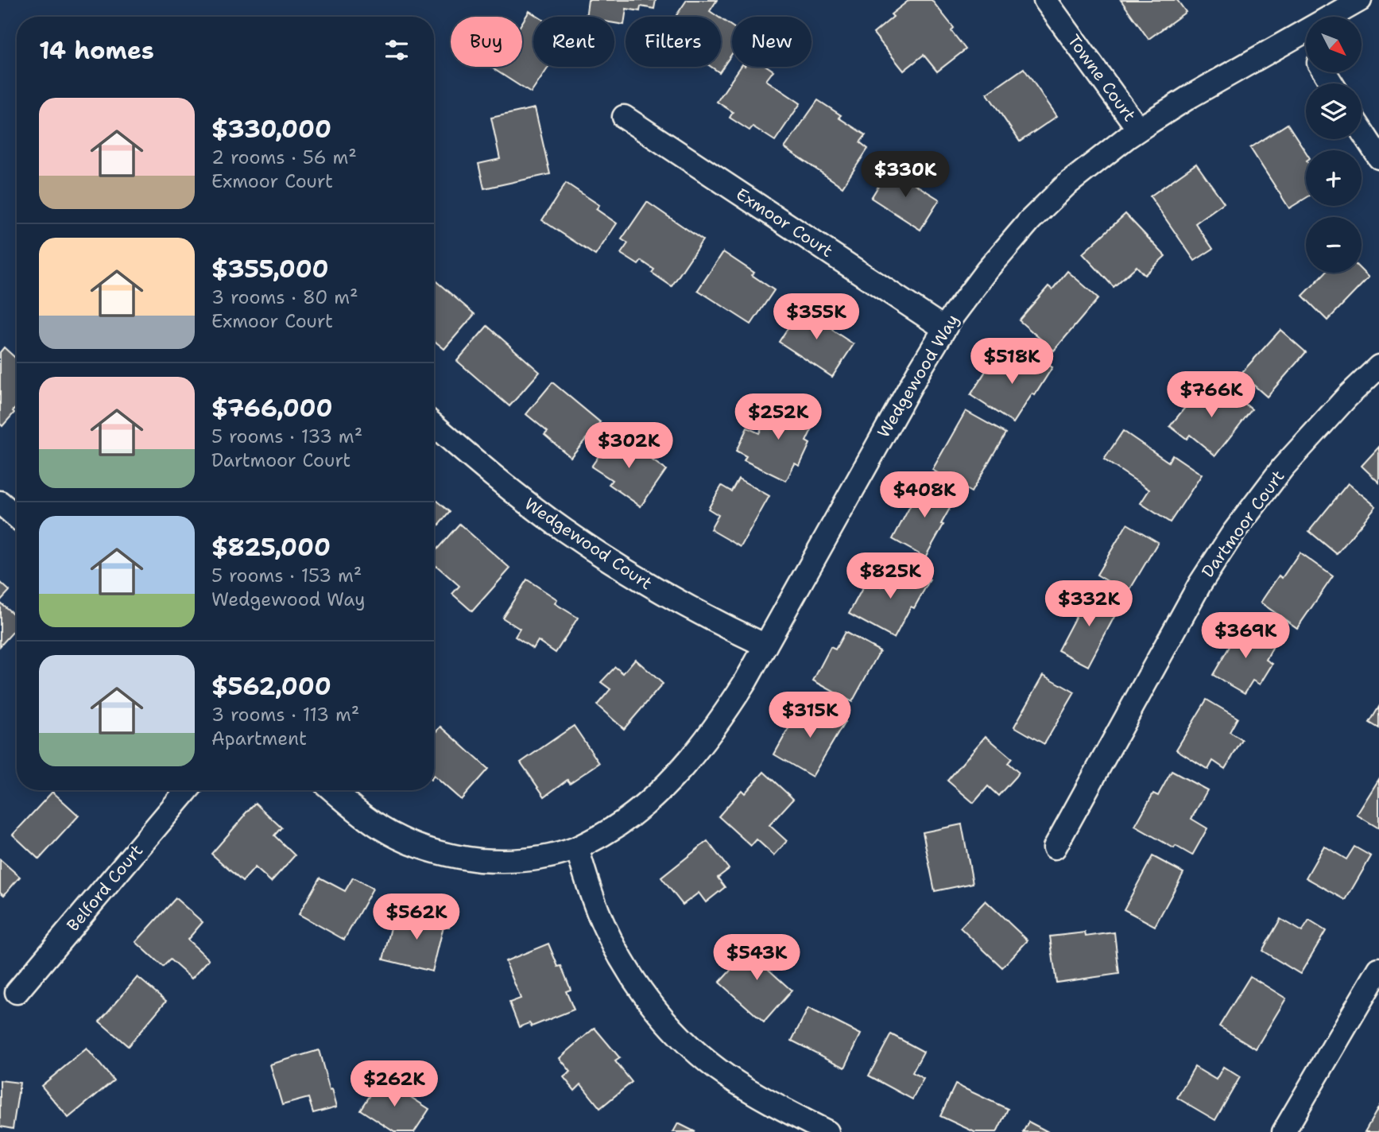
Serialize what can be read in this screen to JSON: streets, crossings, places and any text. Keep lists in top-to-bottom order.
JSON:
{
  "streets": {
    "street": [
      "Towne Court",
      "Exmoor Court",
      "Wedgewood Way",
      "Dartmoor Court",
      "Wedgewood Court",
      "Belford Court"
    ]
  },
  "crossings": [
    ["Towne Court", "Wedgewood Way"],
    ["Exmoor Court", "Wedgewood Way"],
    ["Wedgewood Way", "Wedgewood Court"]
  ],
  "north": "bottom right",
  "page": {
    "map_buttons": ["+", "−"],
    "chip": [
      "Buy",
      "Rent",
      "Filters",
      "New"
    ],
    "heading": "14 homes",
    "list": [
      {
        "name": "$330,000",
        "note": "2 rooms · 56 m² · Exmoor Court"
      },
      {
        "name": "$355,000",
        "note": "3 rooms · 80 m² · Exmoor Court"
      },
      {
        "name": "$766,000",
        "note": "5 rooms · 133 m² · Dartmoor Court"
      },
      {
        "name": "$825,000",
        "note": "5 rooms · 153 m² · Wedgewood Way"
      },
      {
        "name": "$562,000",
        "note": "3 rooms · 113 m² · Apartment"
      }
    ],
    "price": [
      "$330K",
      "$355K",
      "$518K",
      "$766K",
      "$252K",
      "$302K",
      "$408K",
      "$825K",
      "$332K",
      "$369K",
      "$315K",
      "$562K",
      "$543K",
      "$262K"
    ]
  }
}
